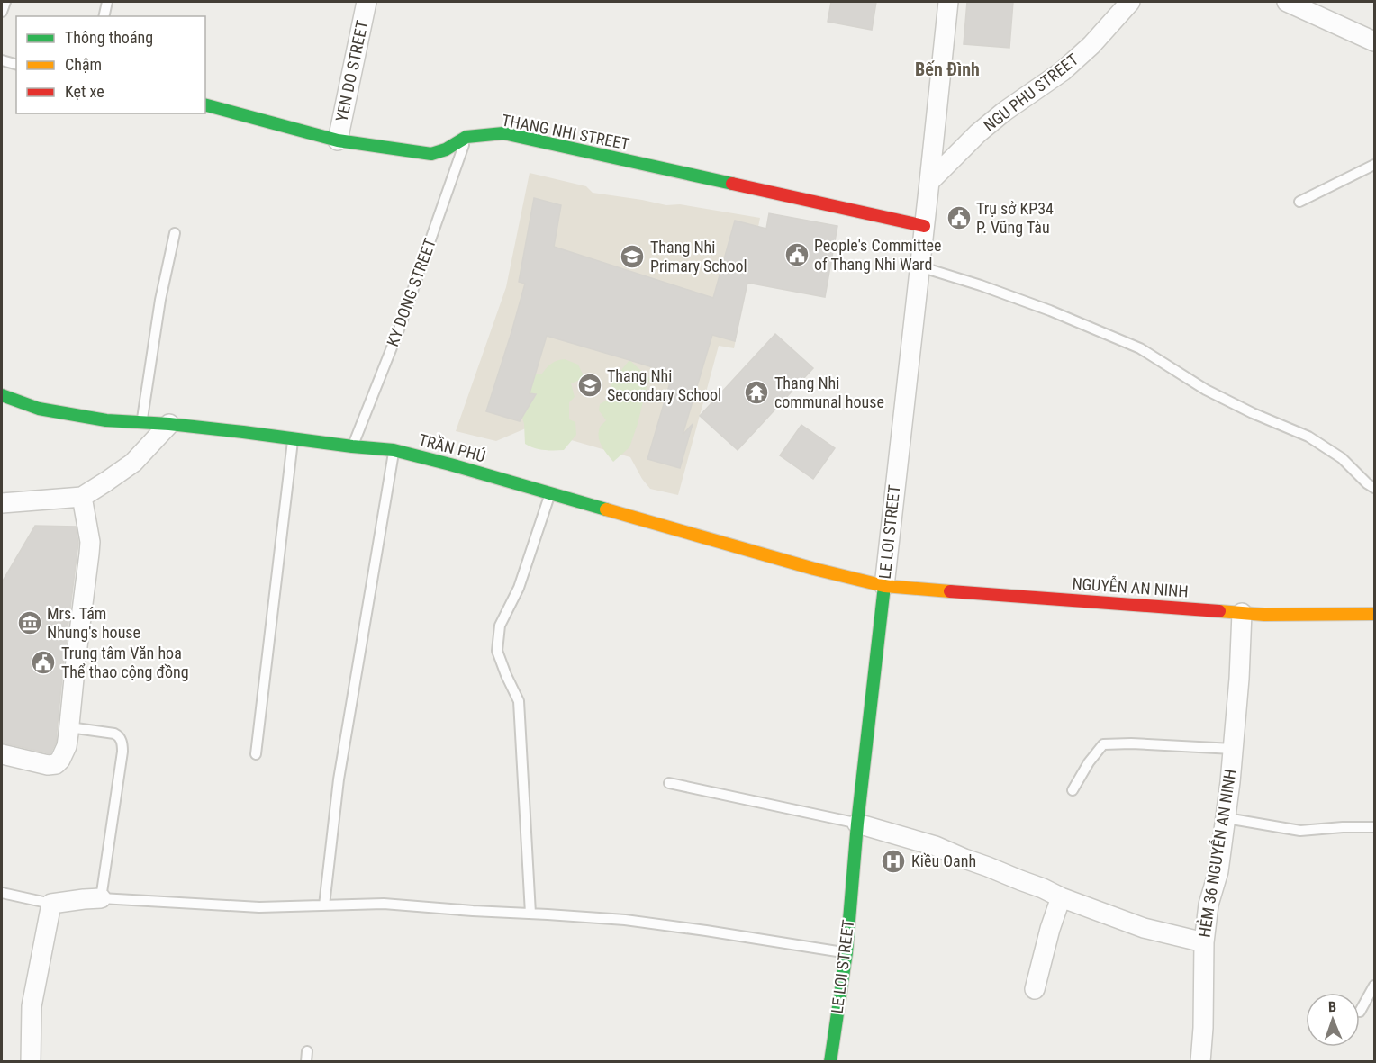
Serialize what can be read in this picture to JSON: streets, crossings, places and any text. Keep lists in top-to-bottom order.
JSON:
{
  "streets": {
    "main road": [
      "THANG NHI STREET",
      "TRẦN PHÚ",
      "LE LOI STREET",
      "NGUYỄN AN NINH"
    ],
    "street": ["YEN DO STREET", "NGU PHU STREET", "HẺM 36 NGUYỄN AN NINH"],
    "lane": ["KY DONG STREET"]
  },
  "crossings": [
    ["YEN DO STREET", "THANG NHI STREET"],
    ["NGU PHU STREET", "LE LOI STREET"],
    ["THANG NHI STREET", "KY DONG STREET"],
    ["THANG NHI STREET", "LE LOI STREET"],
    ["KY DONG STREET", "TRẦN PHÚ"],
    ["TRẦN PHÚ", "LE LOI STREET"],
    ["TRẦN PHÚ", "NGUYỄN AN NINH"],
    ["LE LOI STREET", "NGUYỄN AN NINH"],
    ["NGUYỄN AN NINH", "HẺM 36 NGUYỄN AN NINH"]
  ],
  "districts": ["Bến Đình"],
  "places": {
    "public building": ["Trụ sở KP34 P. Vũng Tàu", "People's Committee of Thang Nhi Ward", "Trung tâm Văn hoa Thể thao cộng đồng"],
    "school or university": ["Thang Nhi Primary School", "Thang Nhi Secondary School"],
    "temple": ["Thang Nhi communal house"],
    "museum": ["Mrs. Tám Nhung's house"],
    "hospital": ["Kiều Oanh"]
  },
  "legend": ["Thông thoáng", "Chậm", "Kẹt xe"],
  "north": "top"
}
